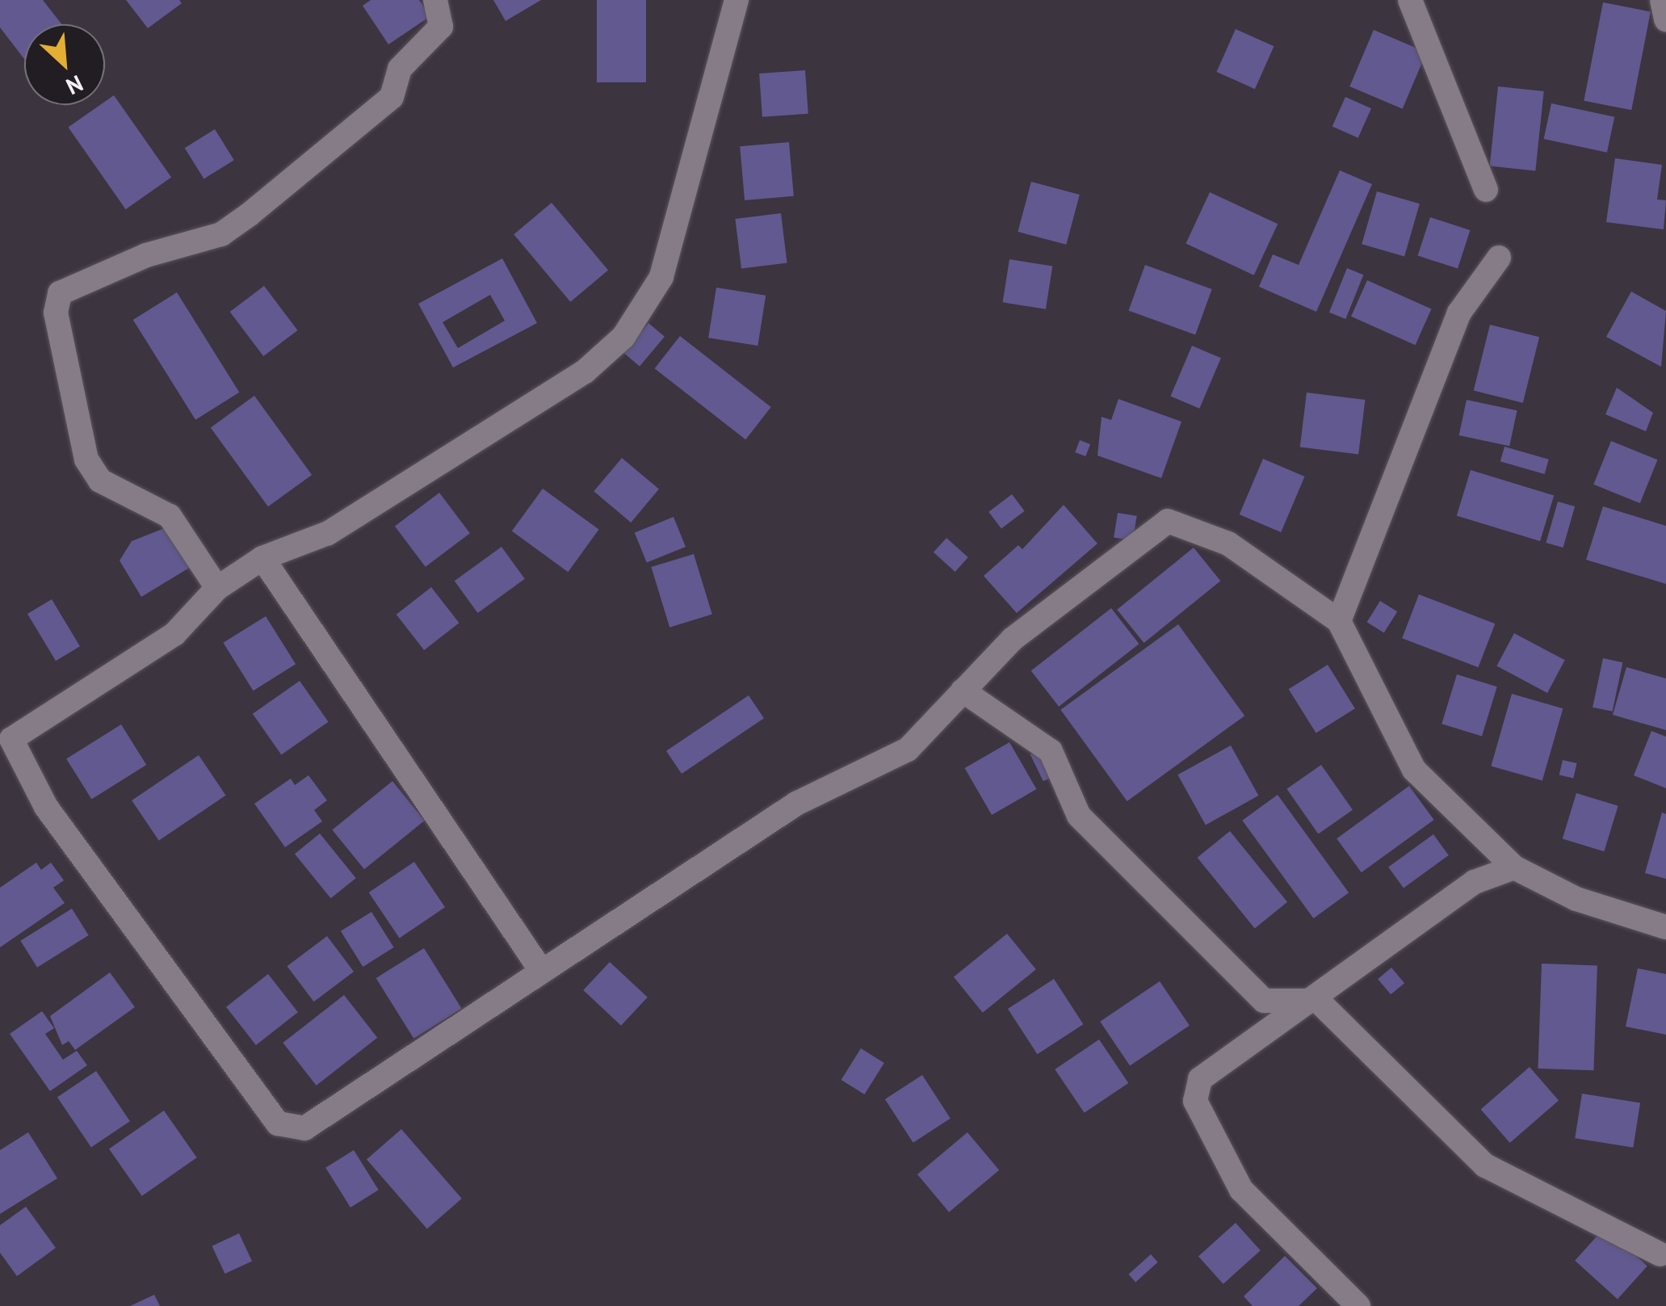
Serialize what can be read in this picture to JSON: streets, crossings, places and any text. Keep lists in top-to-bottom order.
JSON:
{
  "north": "bottom right"
}
